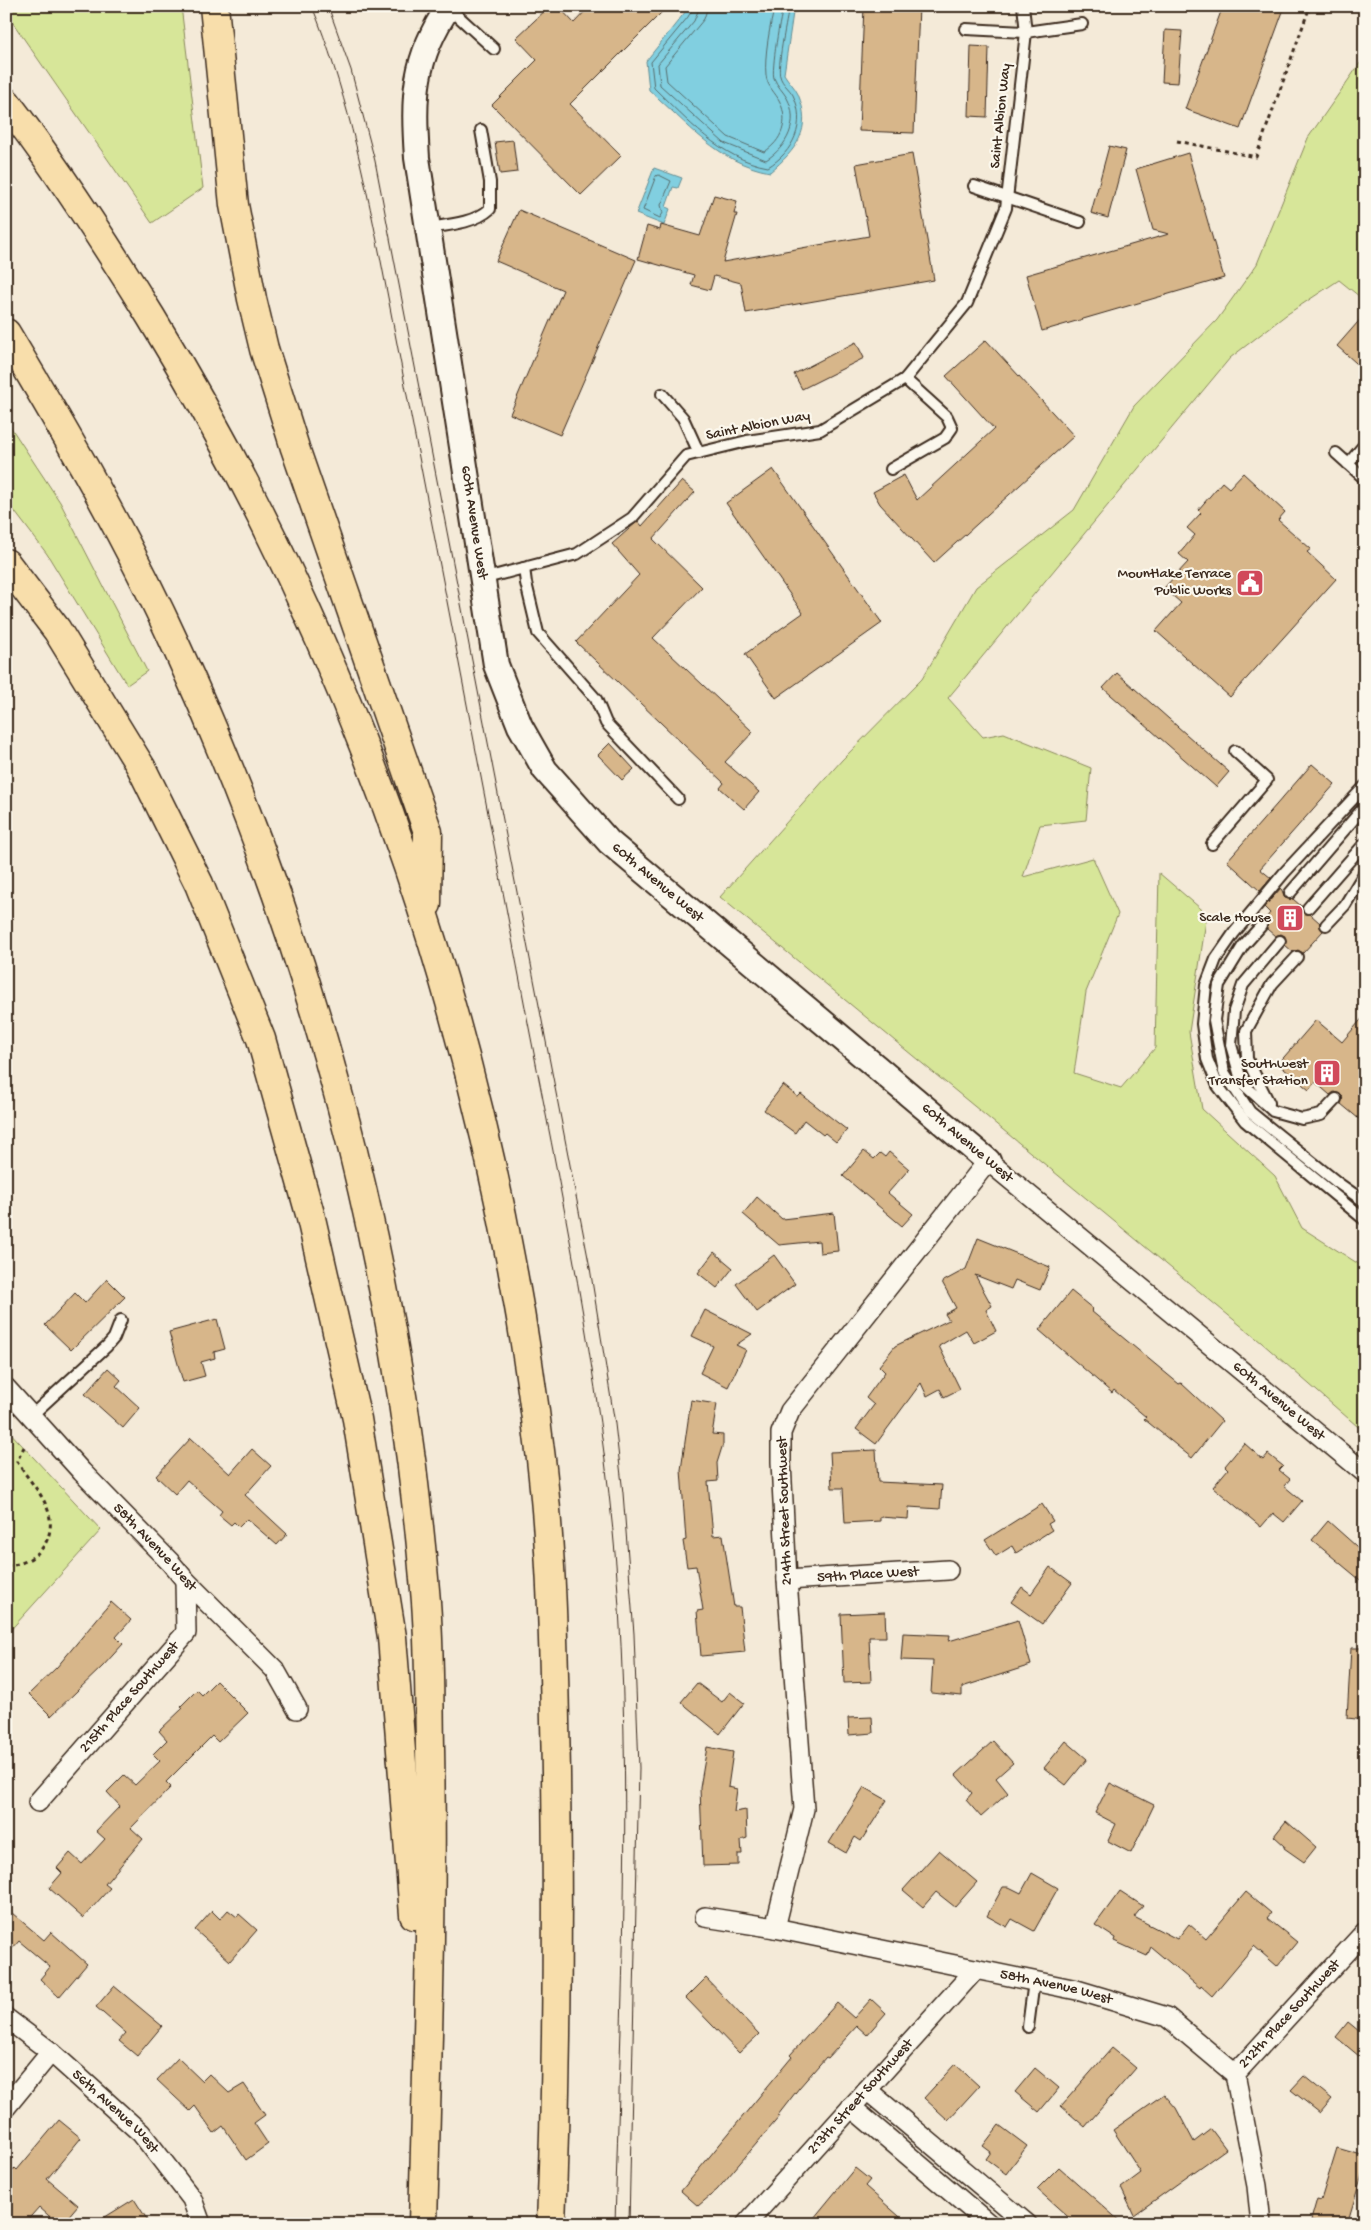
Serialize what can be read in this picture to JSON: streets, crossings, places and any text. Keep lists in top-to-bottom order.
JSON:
{
  "streets": {
    "street": [
      "60th Avenue West",
      "214th Street Southwest",
      "58th Avenue West",
      "59th Place West",
      "215th Place Southwest",
      "212th Place Southwest",
      "213th Street Southwest",
      "56th Avenue West"
    ],
    "lane": ["Saint Albion Way"]
  },
  "crossings": [
    ["60th Avenue West", "214th Street Southwest"],
    ["214th Street Southwest", "58th Avenue West"],
    ["214th Street Southwest", "59th Place West"],
    ["58th Avenue West", "215th Place Southwest"],
    ["58th Avenue West", "212th Place Southwest"],
    ["58th Avenue West", "213th Street Southwest"]
  ],
  "places": {
    "public building": ["Mountlake Terrace Public Works"],
    "building": ["Scale House", "Southwest Transfer Station"]
  }
}
